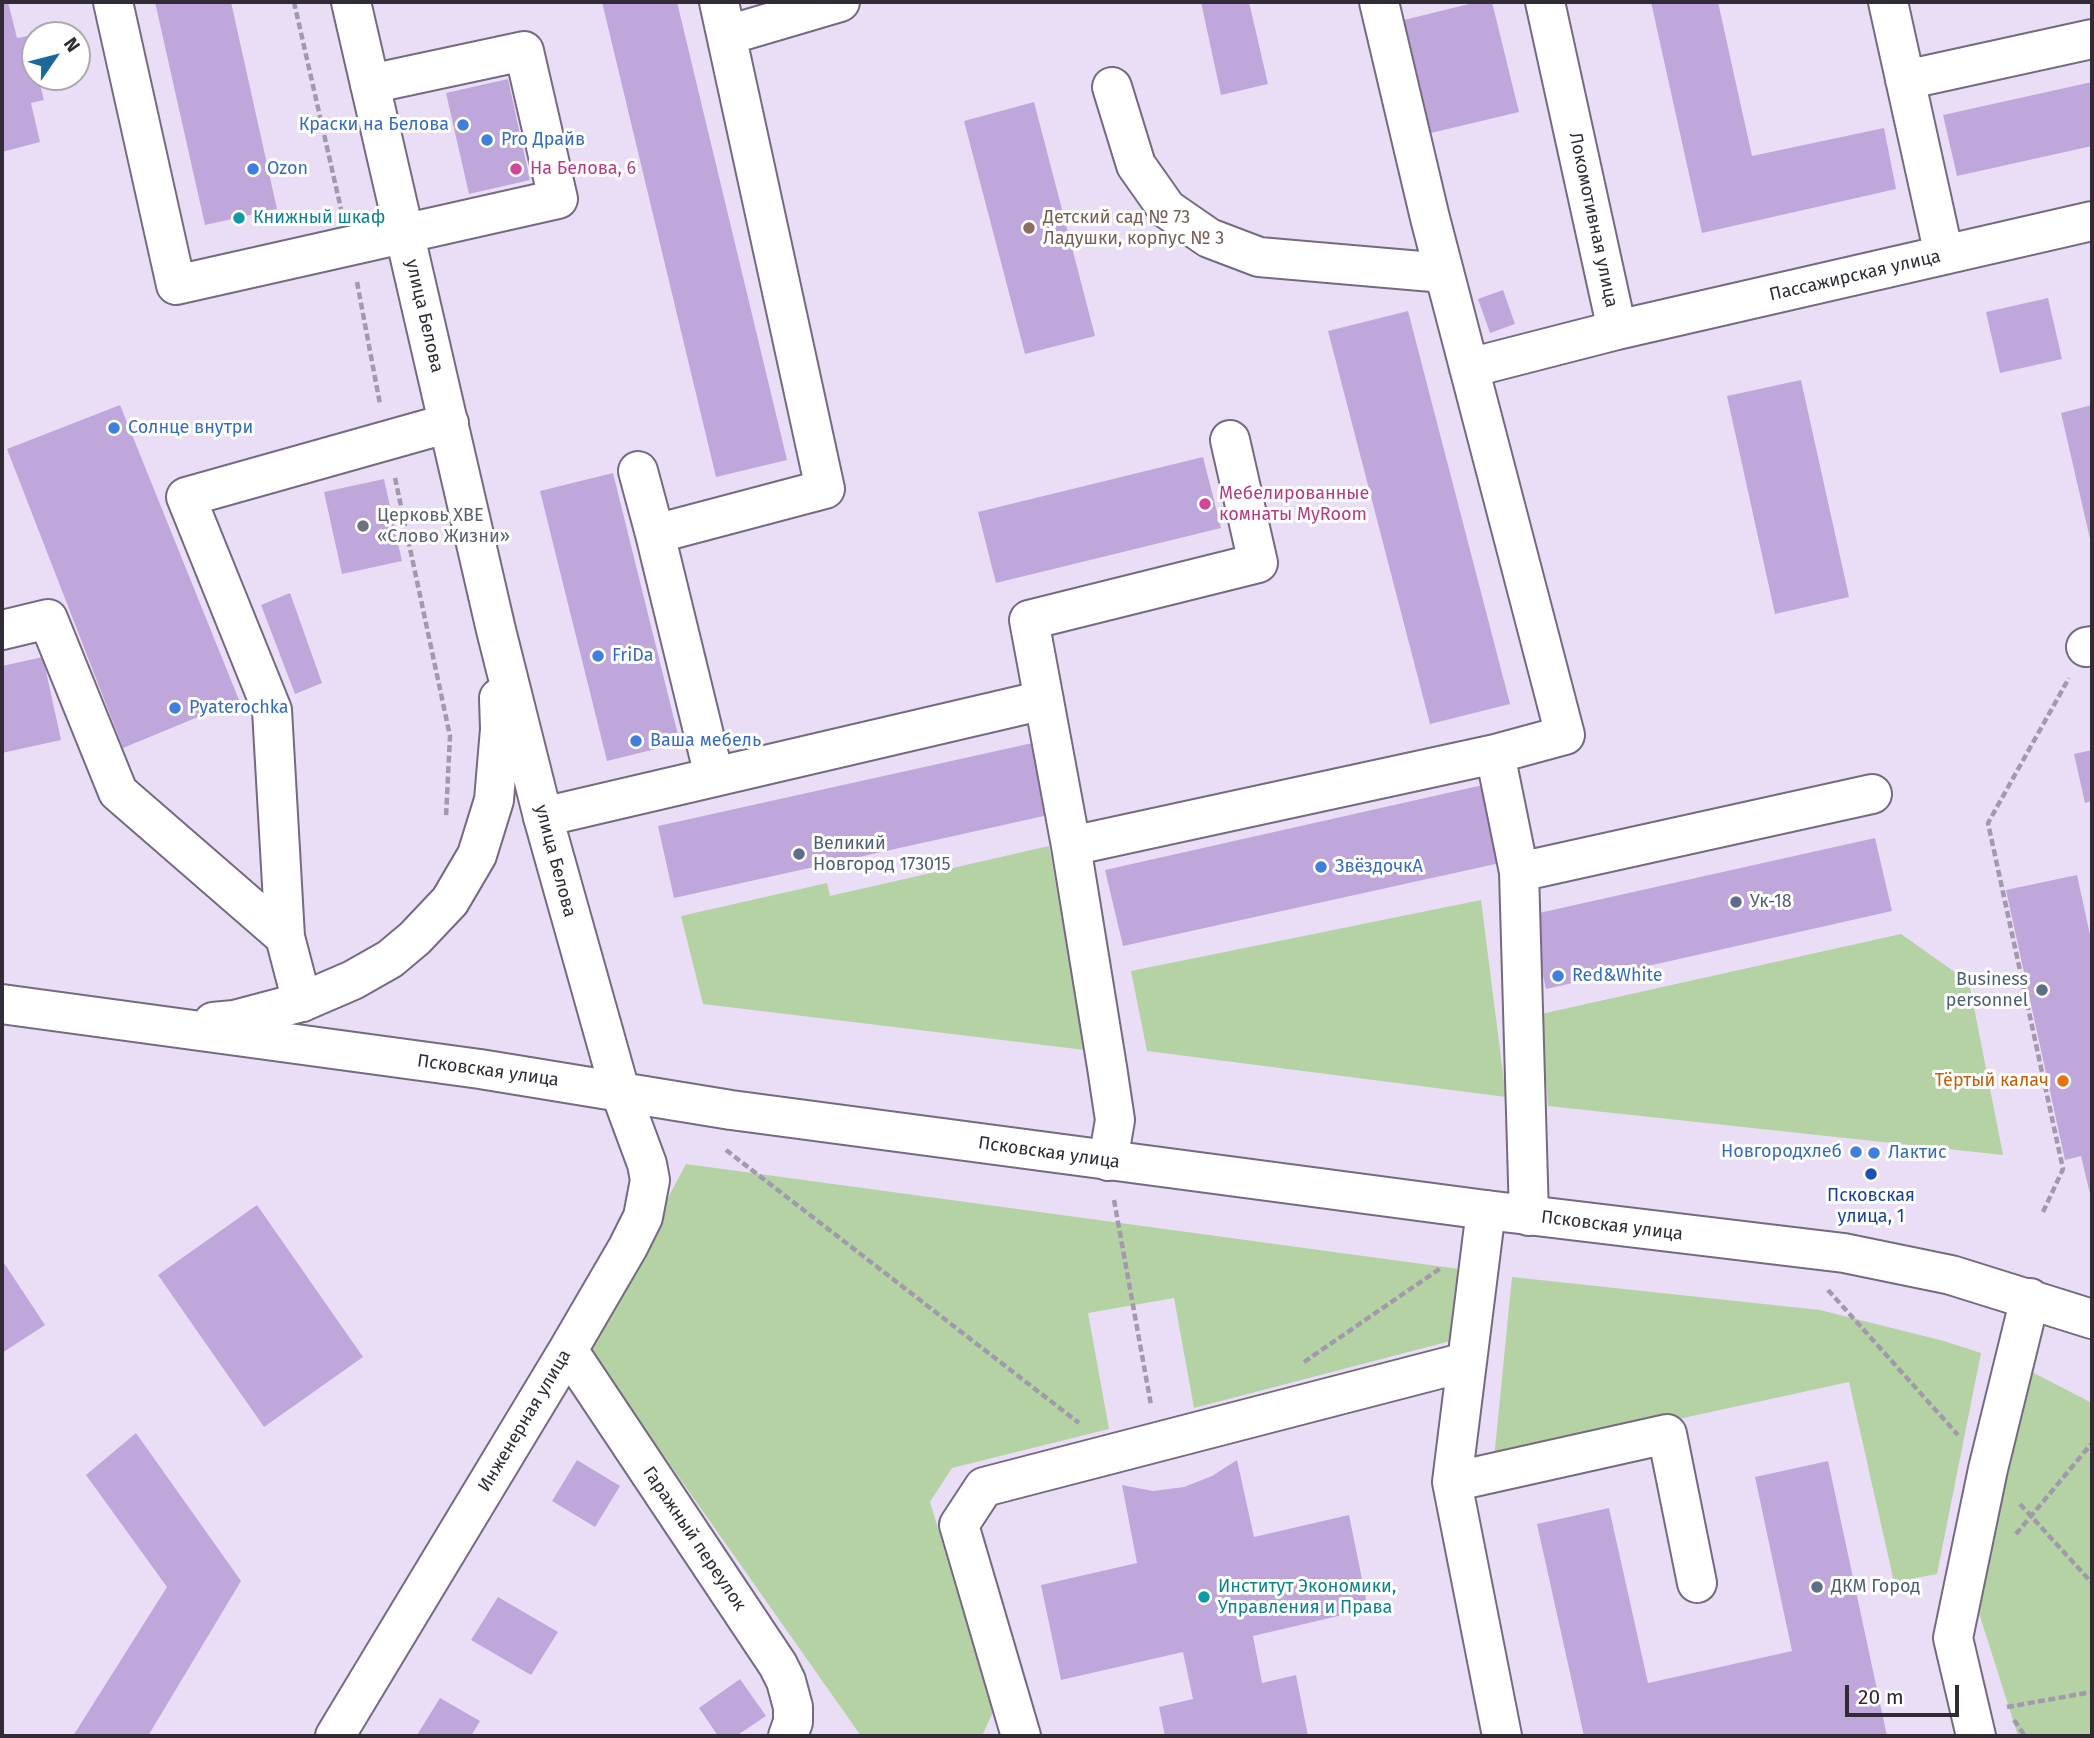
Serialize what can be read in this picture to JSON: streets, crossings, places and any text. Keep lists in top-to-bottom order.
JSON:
{
  "streets": {
    "main road": [
      "Локомотивная улица",
      "Пассажирская улица",
      "улица Белова",
      "Псковская улица",
      "Инженерная улица",
      "Гаражный переулок"
    ]
  },
  "crossings": [
    ["Локомотивная улица", "Пассажирская улица"],
    ["улица Белова", "Псковская улица"],
    ["улица Белова", "Инженерная улица"],
    ["Псковская улица", "Инженерная улица"],
    ["Инженерная улица", "Гаражный переулок"]
  ],
  "places": [
    "Краски на Белова",
    "Pro Драйв",
    "Ozon",
    "На Белова, 6",
    "Книжный шкаф",
    "Детский сад № 73 Ладушки, корпус № 3",
    "Солнце внутри",
    "Мебелированные комнаты MyRoom",
    "Церковь ХВЕ «Слово Жизни»",
    "FriDa",
    "Pyaterochka",
    "Ваша мебель",
    "Великий Новгород 173015",
    "ЗвёздочкА",
    "Ук-18",
    "Red&White",
    "Business personnel",
    "Тёртый калач",
    "Новгородхлеб",
    "Лактис",
    "Псковская улица, 1",
    "ДКМ Город",
    "Институт Экономики, Управления и Права"
  ],
  "scale_bar": "20 m",
  "north": "top right"
}
